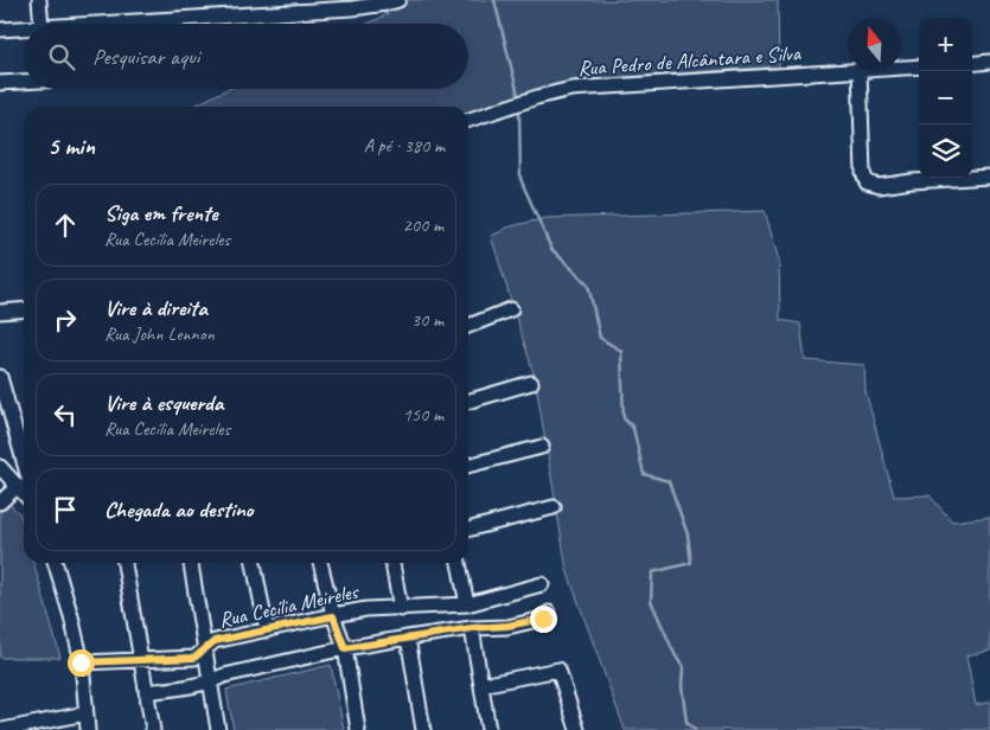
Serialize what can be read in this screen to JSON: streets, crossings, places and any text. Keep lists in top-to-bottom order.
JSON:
{
  "streets": {
    "street": ["Rua Pedro de Alcântara e Silva", "Rua Cecília Meireles"]
  },
  "north": "top",
  "page": {
    "map_buttons": ["+", "−"],
    "search": "Pesquisar aqui",
    "heading": ["5 min", "A pé · 380 m"],
    "list": [
      ["Siga em frente", "Rua Cecília Meireles", "200 m"],
      ["Vire à direita", "Rua John Lennon", "30 m"],
      ["Vire à esquerda", "Rua Cecília Meireles", "150 m"],
      "Chegada ao destino"
    ]
  }
}
